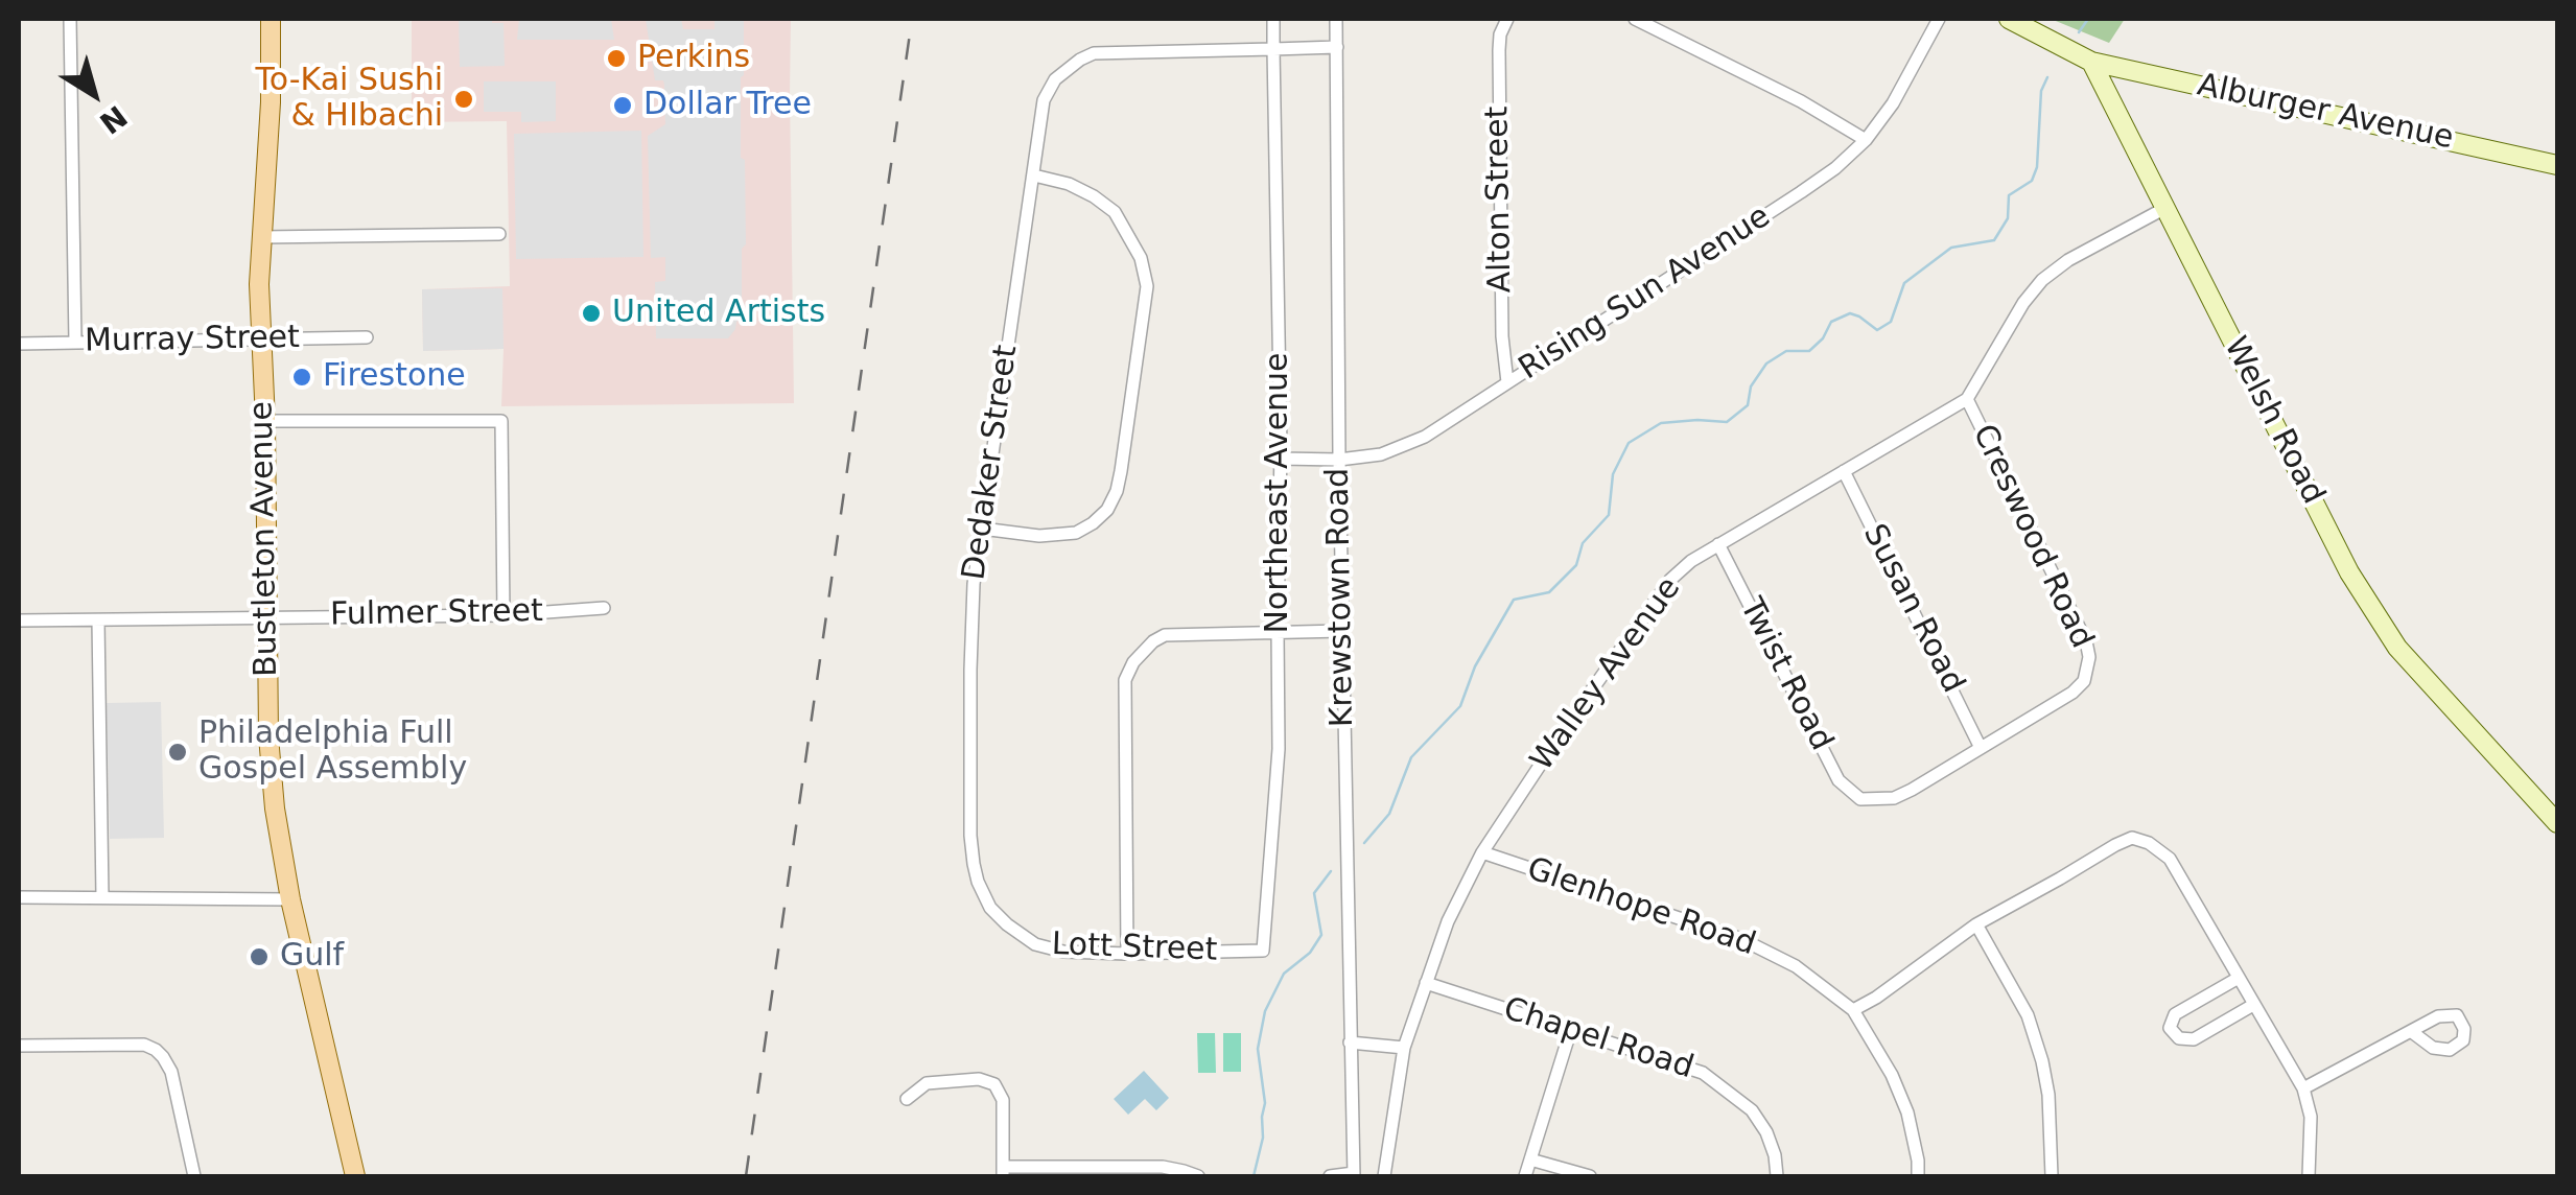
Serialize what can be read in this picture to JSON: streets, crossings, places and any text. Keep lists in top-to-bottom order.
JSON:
{
  "streets": {
    "main road": ["Alburger Avenue", "Welsh Road", "Bustleton Avenue"],
    "street": [
      "Alton Street",
      "Rising Sun Avenue",
      "Murray Street",
      "Dedaker Street",
      "Northeast Avenue",
      "Creswood Road",
      "Krewstown Road",
      "Susan Road",
      "Fulmer Street",
      "Walley Avenue",
      "Twist Road",
      "Glenhope Road",
      "Lott Street",
      "Chapel Road"
    ]
  },
  "crossings": [
    ["Alburger Avenue", "Welsh Road"],
    ["Alton Street", "Rising Sun Avenue"],
    ["Rising Sun Avenue", "Northeast Avenue"],
    ["Rising Sun Avenue", "Krewstown Road"],
    ["Murray Street", "Bustleton Avenue"],
    ["Welsh Road", "Walley Avenue"],
    ["Dedaker Street", "Northeast Avenue"],
    ["Dedaker Street", "Lott Street"],
    ["Northeast Avenue", "Lott Street"],
    ["Creswood Road", "Susan Road"],
    ["Creswood Road", "Walley Avenue"],
    ["Creswood Road", "Twist Road"],
    ["Bustleton Avenue", "Fulmer Street"],
    ["Susan Road", "Walley Avenue"],
    ["Susan Road", "Twist Road"],
    ["Walley Avenue", "Twist Road"],
    ["Walley Avenue", "Glenhope Road"],
    ["Walley Avenue", "Chapel Road"]
  ],
  "places": [
    "Perkins",
    "To-Kai Sushi & HIbachi",
    "Dollar Tree",
    "United Artists",
    "Firestone",
    "Philadelphia Full Gospel Assembly",
    "Gulf"
  ],
  "north": "bottom right"
}
